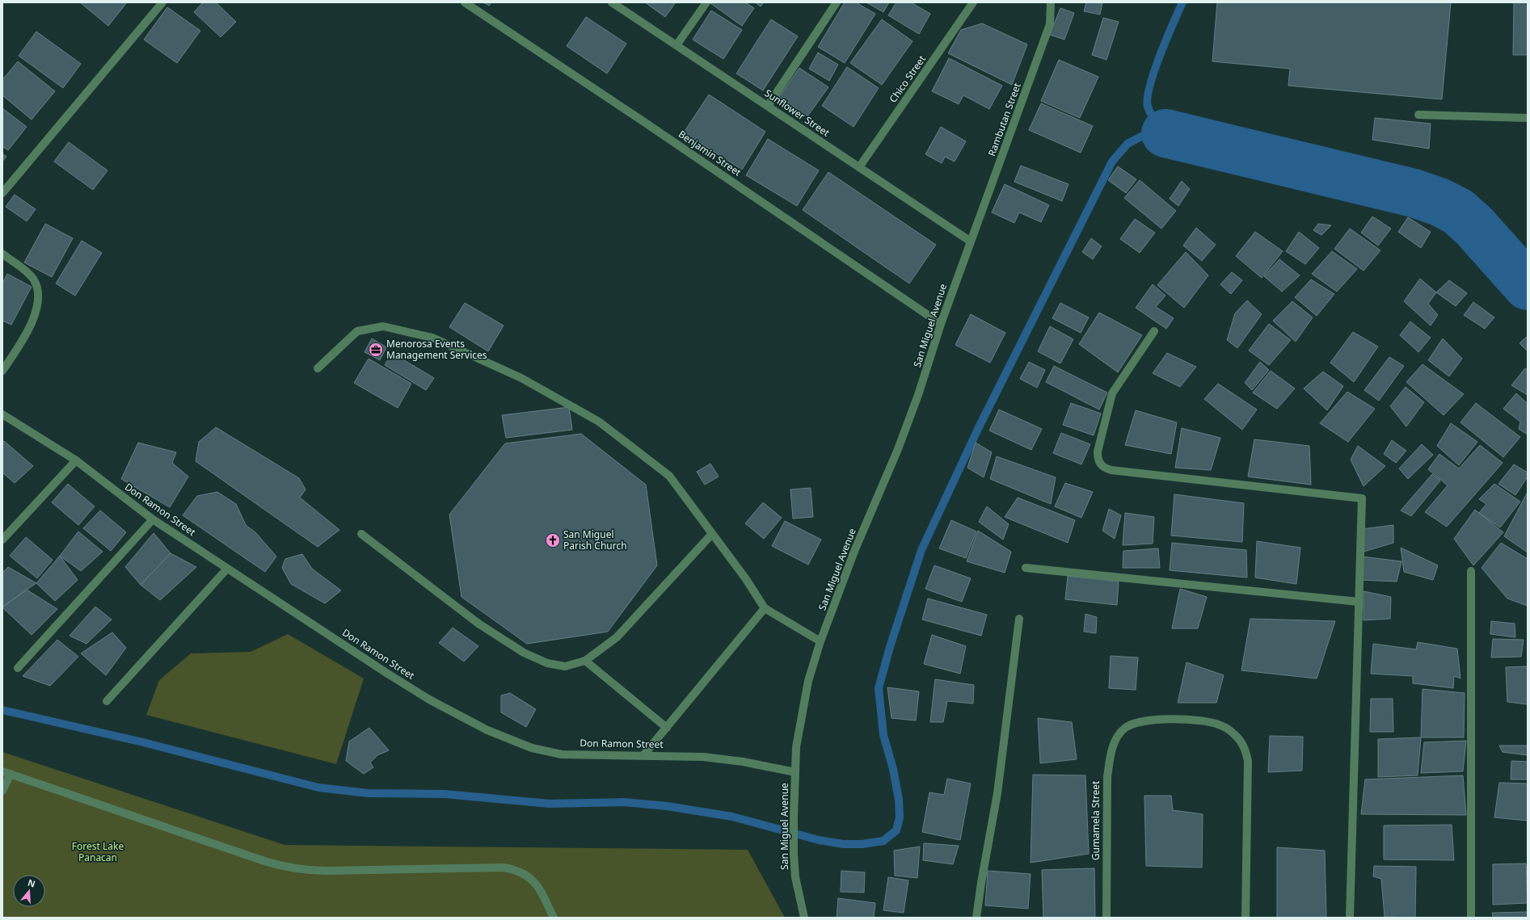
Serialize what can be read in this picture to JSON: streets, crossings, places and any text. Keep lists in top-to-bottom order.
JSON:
{
  "streets": {
    "street": [
      "Chico Street",
      "Sunflower Street",
      "Rambutan Street",
      "Benjamin Street",
      "San Miguel Avenue",
      "Don Ramon Street",
      "Gumamela Street"
    ]
  },
  "crossings": [
    ["Chico Street", "Sunflower Street"],
    ["Sunflower Street", "Rambutan Street"],
    ["Sunflower Street", "San Miguel Avenue"],
    ["Rambutan Street", "San Miguel Avenue"],
    ["Benjamin Street", "San Miguel Avenue"],
    ["San Miguel Avenue", "Don Ramon Street"]
  ],
  "parks": ["Forest Lake Panacan"],
  "places": {
    "office": ["Menorosa Events Management Services"],
    "church": ["San Miguel Parish Church"]
  },
  "north": "top"
}
